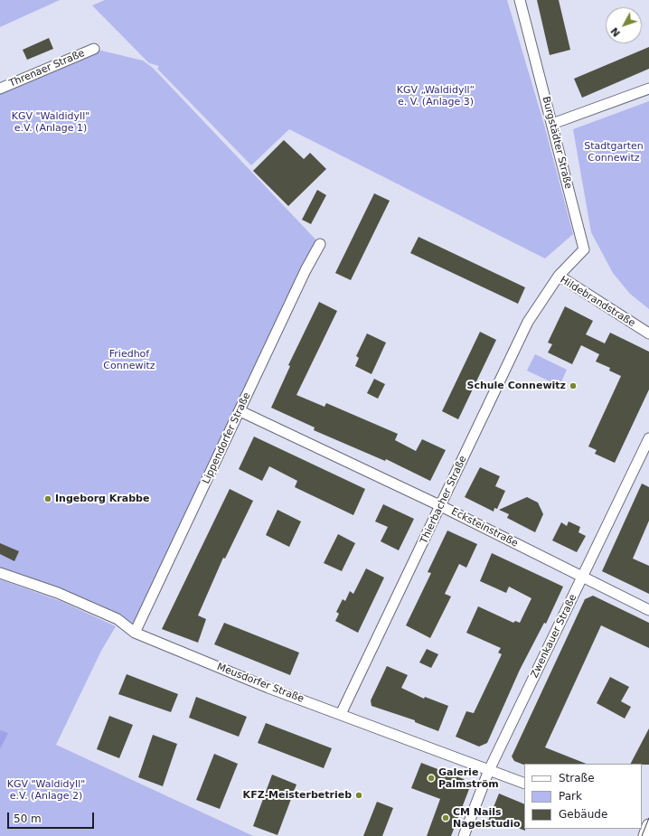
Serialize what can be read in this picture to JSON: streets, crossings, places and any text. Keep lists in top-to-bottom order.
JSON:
{
  "streets": {
    "street": [
      "Threnaer Straße",
      "Burgstädter Straße",
      "Hildebrandstraße",
      "Lippendorfer Straße",
      "Thierbacher Straße",
      "Ecksteinstraße",
      "Zwenkauer Straße",
      "Meusdorfer Straße"
    ]
  },
  "crossings": [
    ["Burgstädter Straße", "Hildebrandstraße"],
    ["Hildebrandstraße", "Thierbacher Straße"],
    ["Lippendorfer Straße", "Ecksteinstraße"],
    ["Lippendorfer Straße", "Meusdorfer Straße"],
    ["Thierbacher Straße", "Ecksteinstraße"],
    ["Thierbacher Straße", "Meusdorfer Straße"],
    ["Ecksteinstraße", "Zwenkauer Straße"],
    ["Zwenkauer Straße", "Meusdorfer Straße"]
  ],
  "parks": [
    "KGV „Waldidyll“ e. V. (Anlage 3)",
    "KGV \"Waldidyll\" e.V. (Anlage 1)",
    "Stadtgarten Connewitz",
    "Friedhof Connewitz",
    "KGV \"Waldidyll\" e.V. (Anlage 2)"
  ],
  "places": [
    "Schule Connewitz",
    "Ingeborg Krabbe",
    "Galerie Palmström",
    "KFZ-Meisterbetrieb",
    "CM Nails Nagelstudio"
  ],
  "legend": ["Straße", "Park", "Gebäude"],
  "scale_bar": "50 m",
  "north": "bottom left"
}
